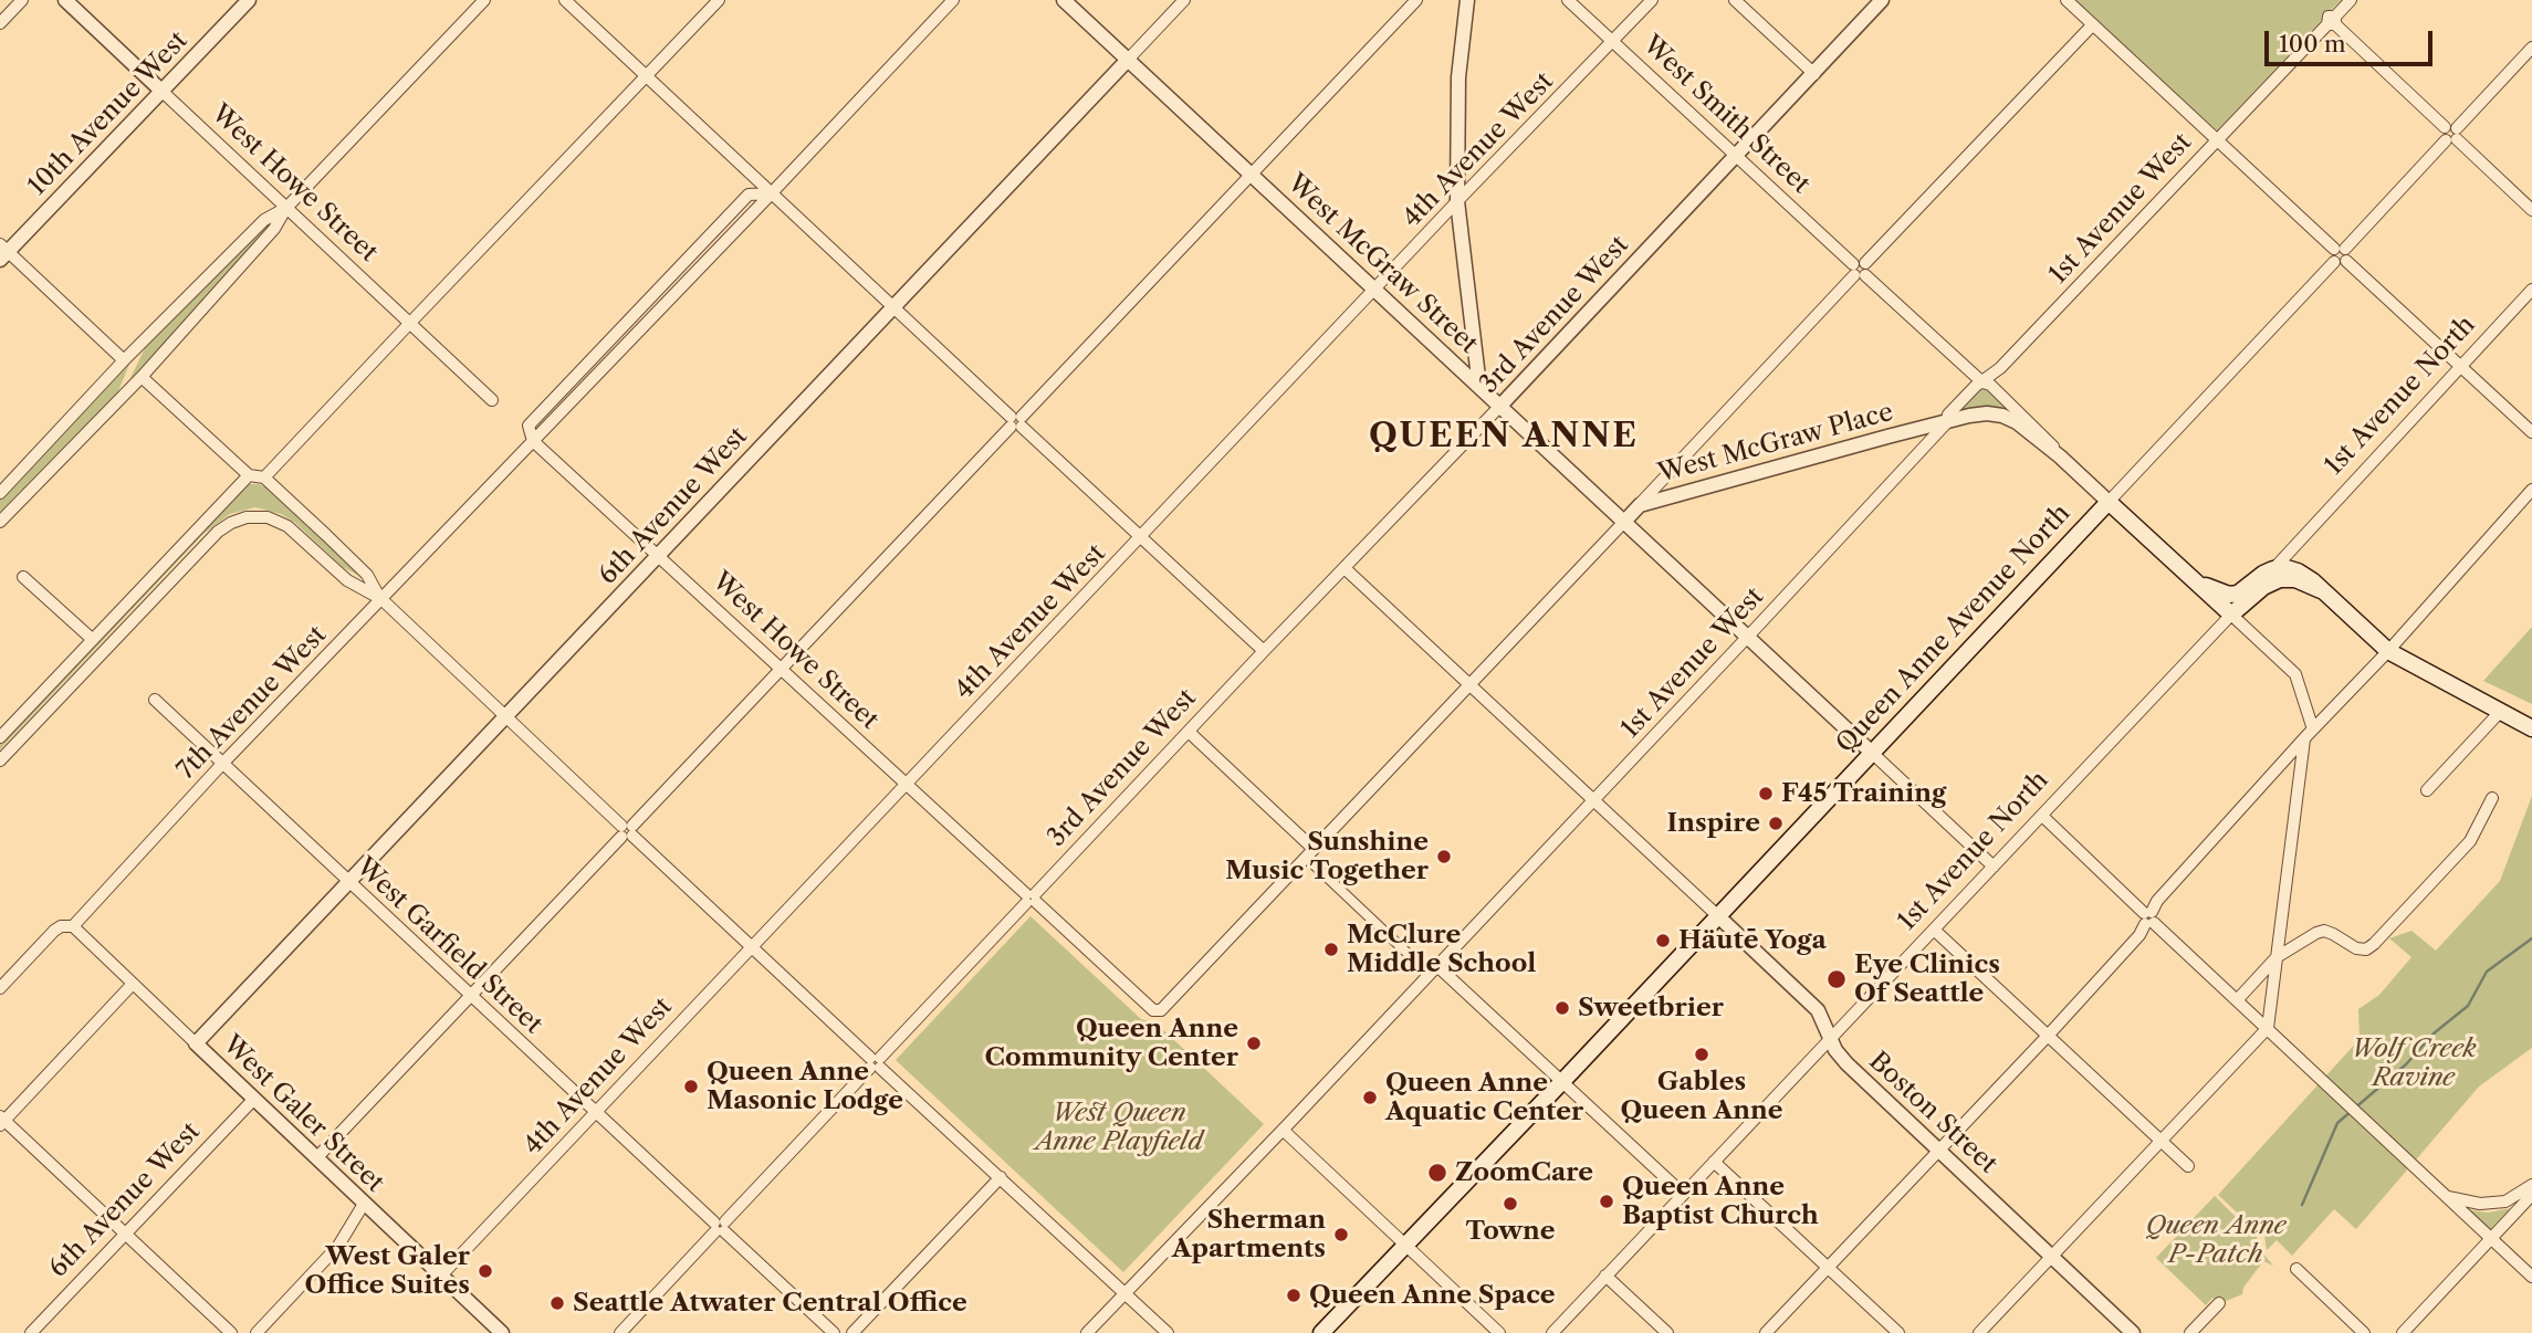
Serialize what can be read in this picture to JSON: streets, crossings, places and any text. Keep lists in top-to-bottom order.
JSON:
{
  "streets": {
    "main road": ["1st Avenue North", "Queen Anne Avenue North"],
    "street": [
      "10th Avenue West",
      "West Smith Street",
      "4th Avenue West",
      "West Howe Street",
      "1st Avenue West",
      "West McGraw Street",
      "3rd Avenue West",
      "West McGraw Place",
      "6th Avenue West",
      "7th Avenue West",
      "West Garfield Street",
      "Boston Street",
      "West Galer Street"
    ]
  },
  "crossings": [
    ["10th Avenue West", "West Howe Street"],
    ["West Smith Street", "4th Avenue West"],
    ["West Smith Street", "1st Avenue West"],
    ["West Smith Street", "3rd Avenue West"],
    ["West Smith Street", "West McGraw Place"],
    ["West Smith Street", "Queen Anne Avenue North"],
    ["4th Avenue West", "West Howe Street"],
    ["4th Avenue West", "West McGraw Street"],
    ["4th Avenue West", "West Garfield Street"],
    ["4th Avenue West", "West Galer Street"],
    ["West Howe Street", "3rd Avenue West"],
    ["West Howe Street", "6th Avenue West"],
    ["West Howe Street", "7th Avenue West"],
    ["1st Avenue West", "West McGraw Street"],
    ["1st Avenue West", "West McGraw Place"],
    ["West McGraw Street", "3rd Avenue West"],
    ["West McGraw Street", "West McGraw Place"],
    ["West McGraw Street", "6th Avenue West"],
    ["West McGraw Street", "Queen Anne Avenue North"],
    ["3rd Avenue West", "West Garfield Street"],
    ["1st Avenue North", "Boston Street"],
    ["6th Avenue West", "West Garfield Street"],
    ["6th Avenue West", "West Galer Street"],
    ["Queen Anne Avenue North", "Boston Street"],
    ["7th Avenue West", "West Garfield Street"],
    ["7th Avenue West", "West Galer Street"]
  ],
  "districts": ["QUEEN ANNE"],
  "parks": ["Wolf Creek Ravine", "West Queen Anne Playfield", "Queen Anne P-Patch"],
  "places": [
    "F45 Training",
    "Inspire",
    "Sunshine Music Together",
    "Häutē Yoga",
    "McClure Middle School",
    "Eye Clinics Of Seattle",
    "Sweetbrier",
    "Queen Anne Community Center",
    "Gables Queen Anne",
    "Queen Anne Masonic Lodge",
    "Queen Anne Aquatic Center",
    "ZoomCare",
    "Queen Anne Baptist Church",
    "Towne",
    "Sherman Apartments",
    "West Galer Office Suites",
    "Queen Anne Space",
    "Seattle Atwater Central Office"
  ],
  "scale_bar": "100 m"
}
